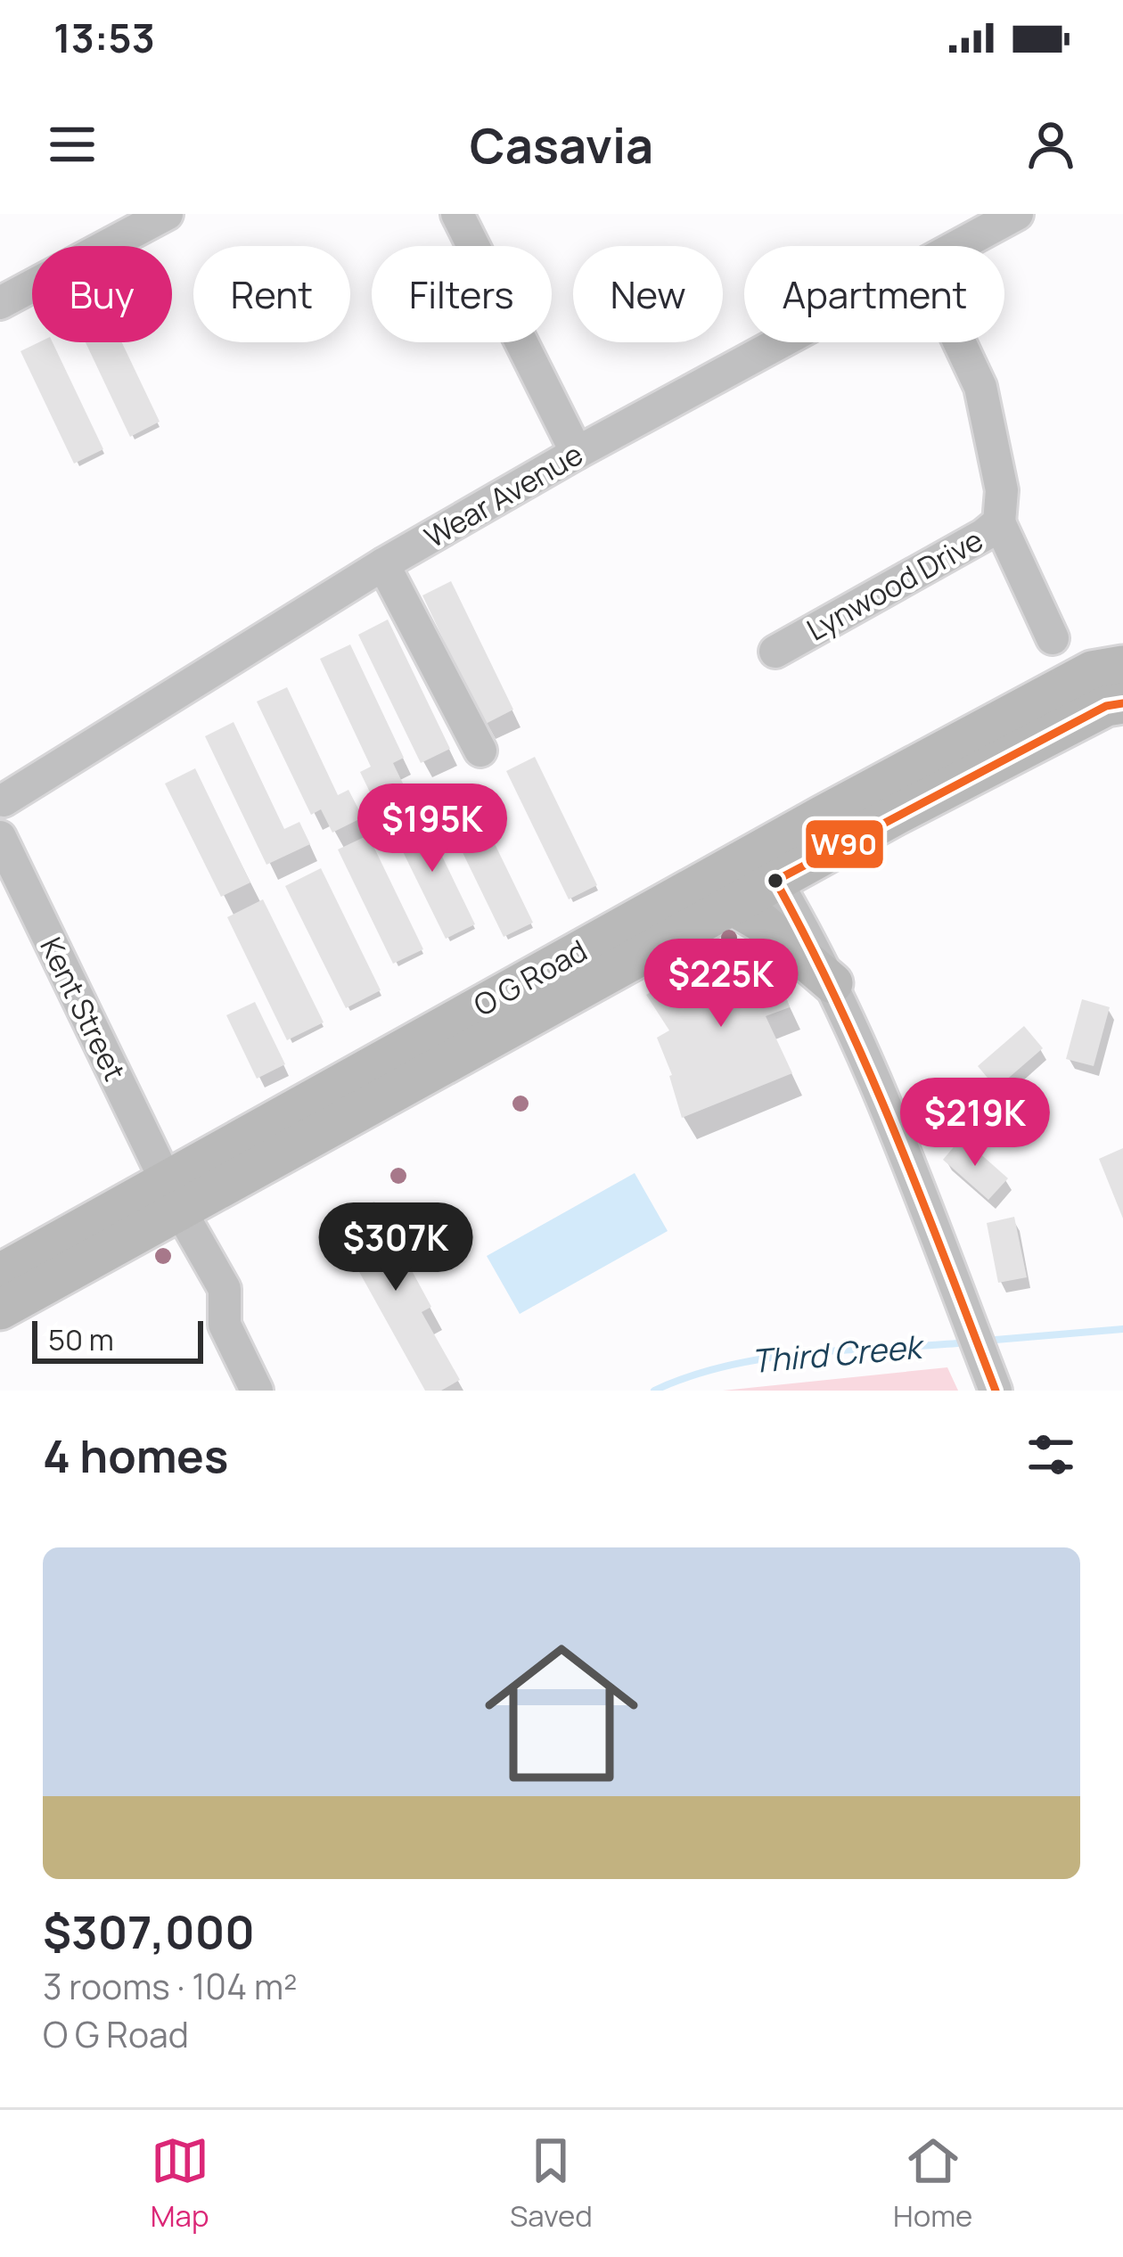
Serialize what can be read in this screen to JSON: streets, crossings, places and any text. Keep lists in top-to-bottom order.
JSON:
{
  "streets": {
    "main road": ["O G Road"],
    "street": ["Wear Avenue", "Lynwood Drive", "Kent Street"]
  },
  "crossings": [
    ["O G Road", "Kent Street"]
  ],
  "water": ["Third Creek"],
  "lines": ["transit line W90"],
  "scale_bar": "50 m",
  "page": {
    "status": "13:53",
    "header": "Casavia",
    "chip": [
      "Buy",
      "Rent",
      "Filters",
      "New",
      "Apartment"
    ],
    "price": [
      "$195K",
      "$225K",
      "$219K",
      "$307K"
    ],
    "scale": "50 m",
    "heading": "4 homes",
    "list": [
      {
        "name": "$307,000",
        "note": "3 rooms · 104 m² · O G Road"
      }
    ],
    "tabs": ["Map", "Saved", "Home"]
  }
}
